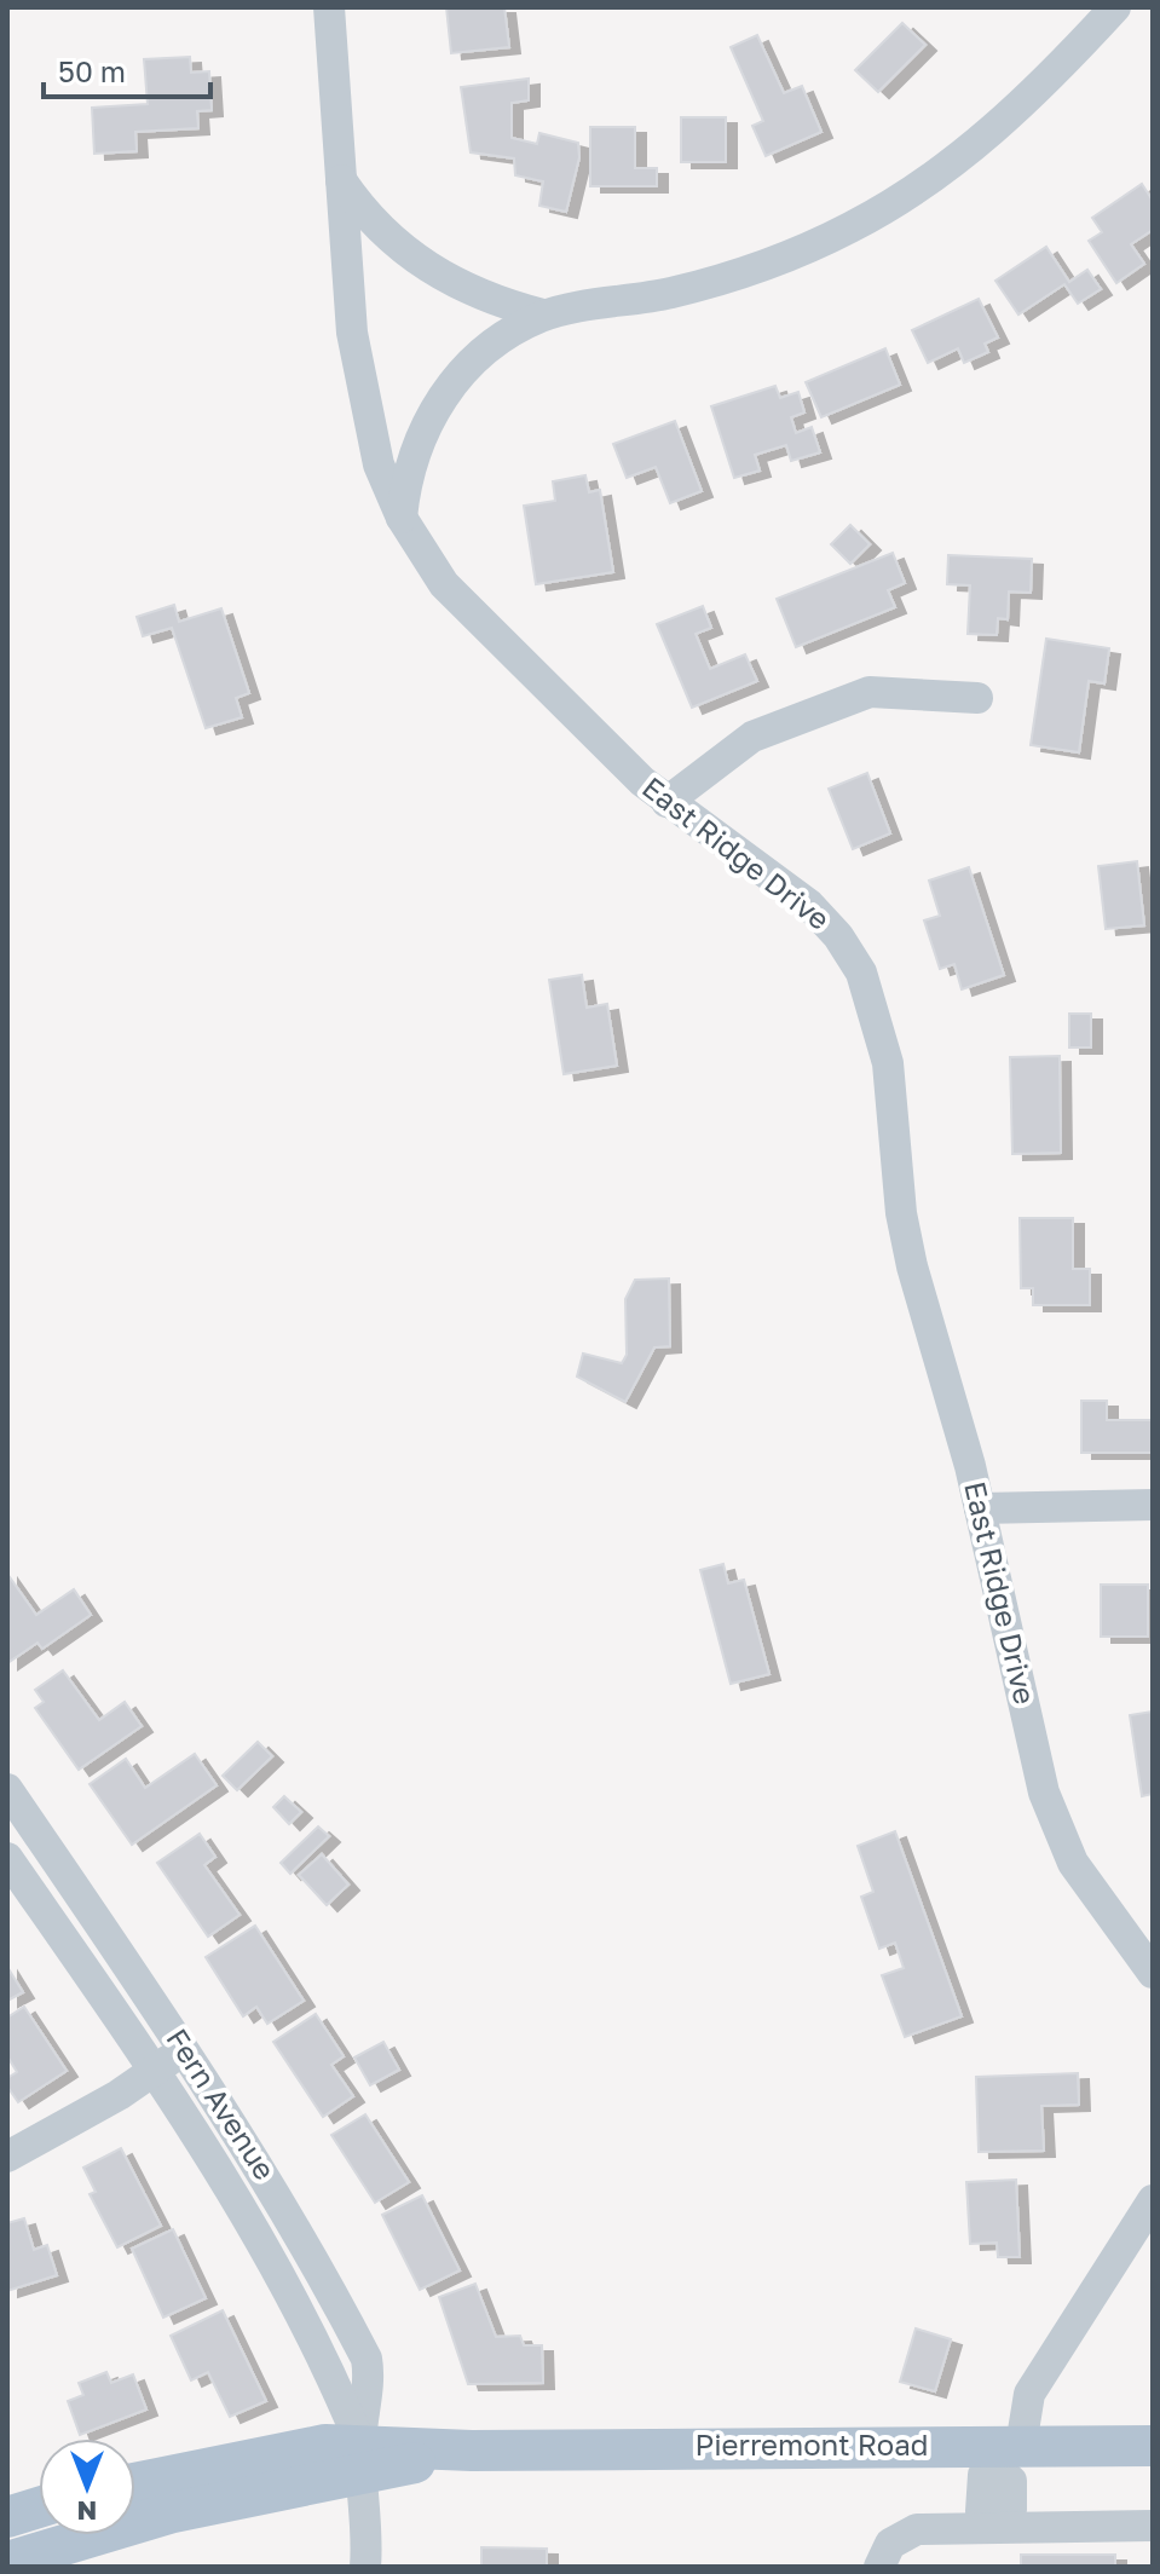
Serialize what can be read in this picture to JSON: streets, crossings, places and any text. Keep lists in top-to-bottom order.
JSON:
{
  "streets": {
    "main road": ["Pierremont Road"],
    "street": ["East Ridge Drive", "Fern Avenue"]
  },
  "crossings": [
    ["Fern Avenue", "Pierremont Road"]
  ],
  "scale_bar": "50 m",
  "north": "bottom"
}
